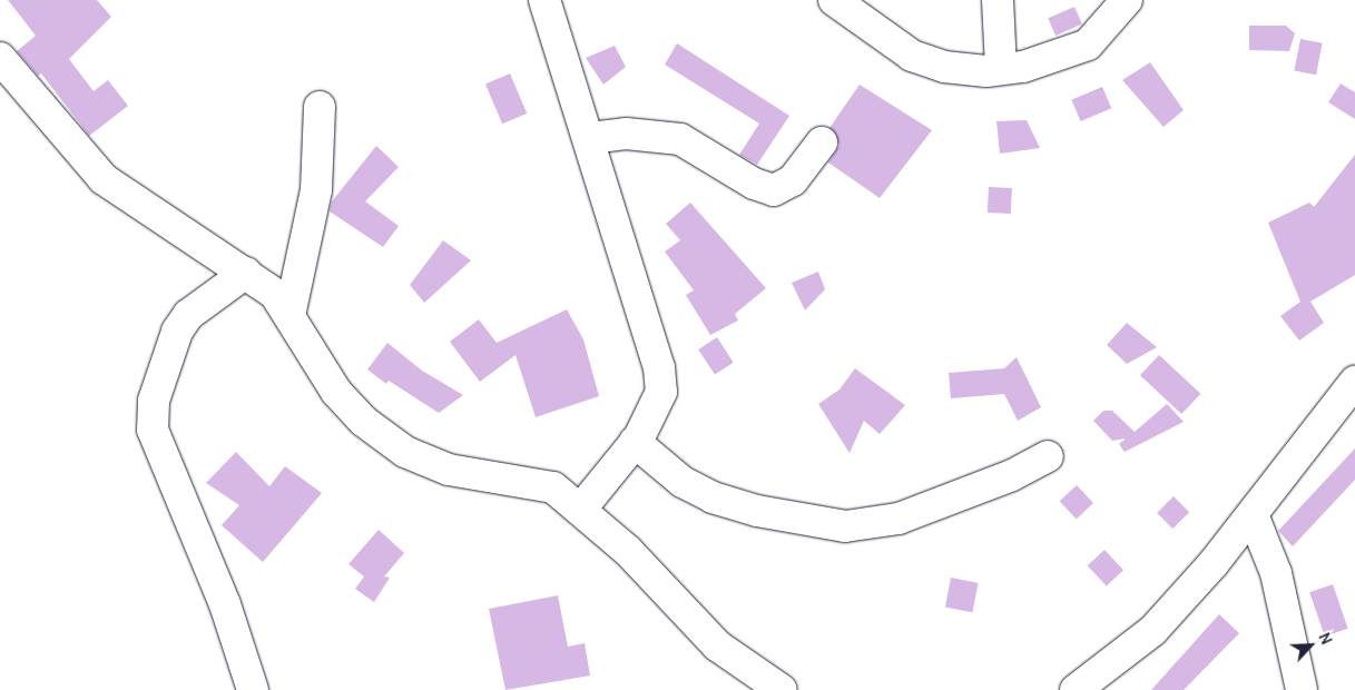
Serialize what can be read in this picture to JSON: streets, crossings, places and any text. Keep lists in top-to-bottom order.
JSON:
{
  "north": "top right"
}
